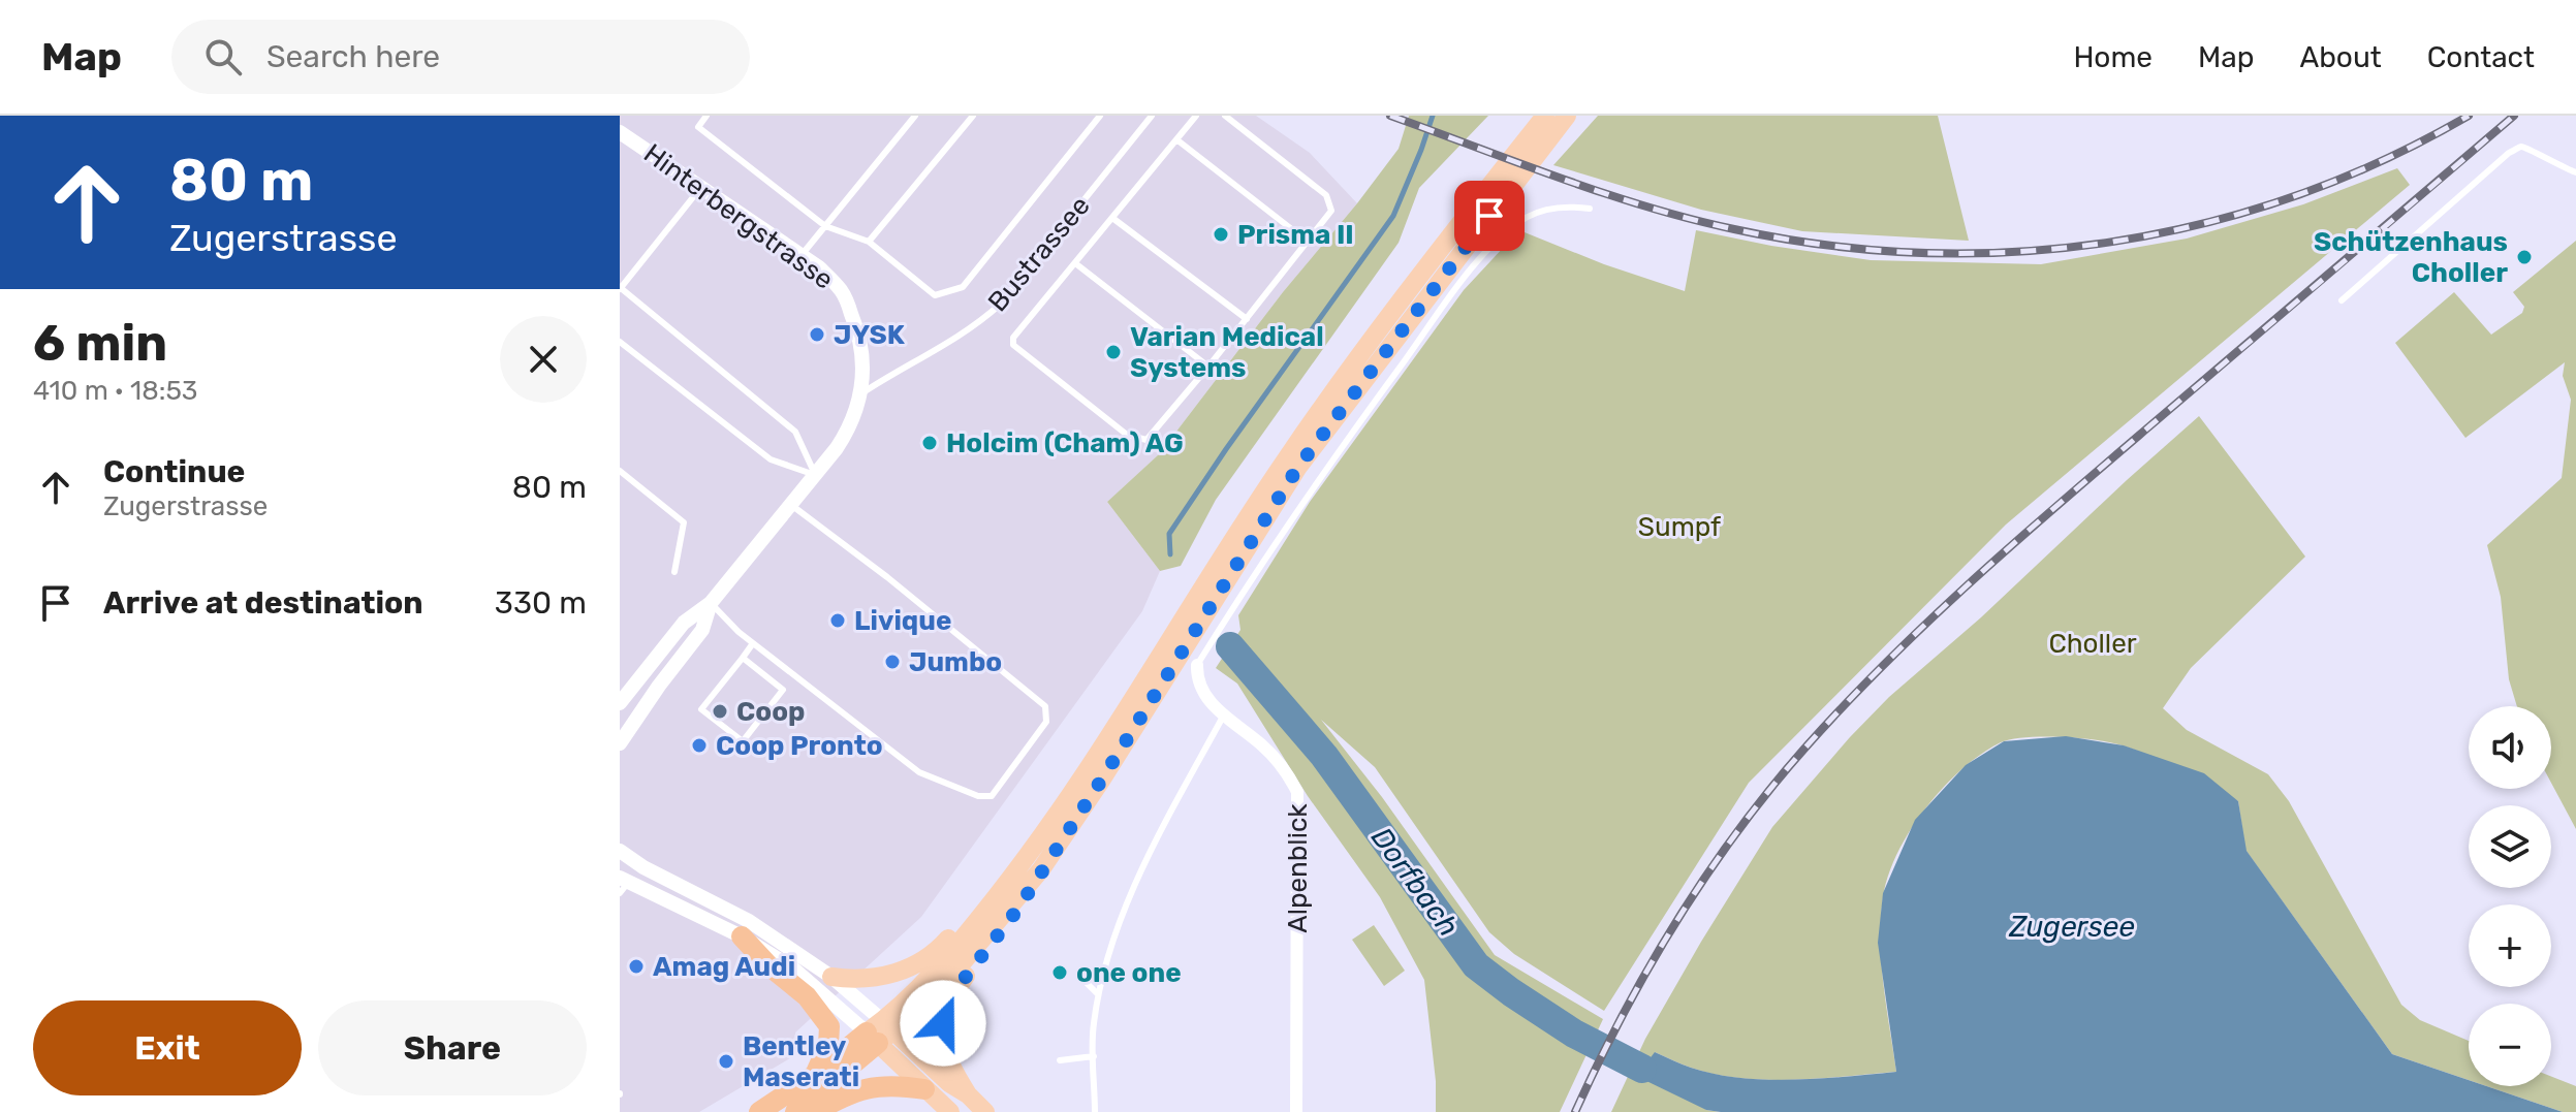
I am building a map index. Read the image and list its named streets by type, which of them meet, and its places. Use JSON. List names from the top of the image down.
{
  "streets": {
    "street": ["Hinterbergstrasse", "Alpenblick"],
    "lane": ["Bustrassee"]
  },
  "crossings": [
    ["Hinterbergstrasse", "Bustrassee"]
  ],
  "water": ["Dorfbach", "Zugersee"],
  "parks": ["Sumpf", "Choller"],
  "places": [
    "Prisma II",
    "Schützenhaus Choller",
    "JYSK",
    "Varian Medical Systems",
    "Holcim (Cham) AG",
    "Livique",
    "Jumbo",
    "Coop",
    "Coop Pronto",
    "Amag Audi",
    "one one",
    "Bentley Maserati"
  ],
  "page": {
    "header": "Map",
    "search": "Search here",
    "nav": [
      "Home",
      "Map",
      "About",
      "Contact"
    ],
    "turn": ["80 m", "Zugerstrasse"],
    "heading": ["6 min", "410 m · 18:53"],
    "list": [
      {
        "name": "Continue",
        "note": "Zugerstrasse",
        "value": "80 m"
      },
      {
        "name": "Arrive at destination",
        "value": "330 m"
      }
    ],
    "map_buttons": ["+", "−"],
    "buttons": ["Exit", "Share"]
  }
}
